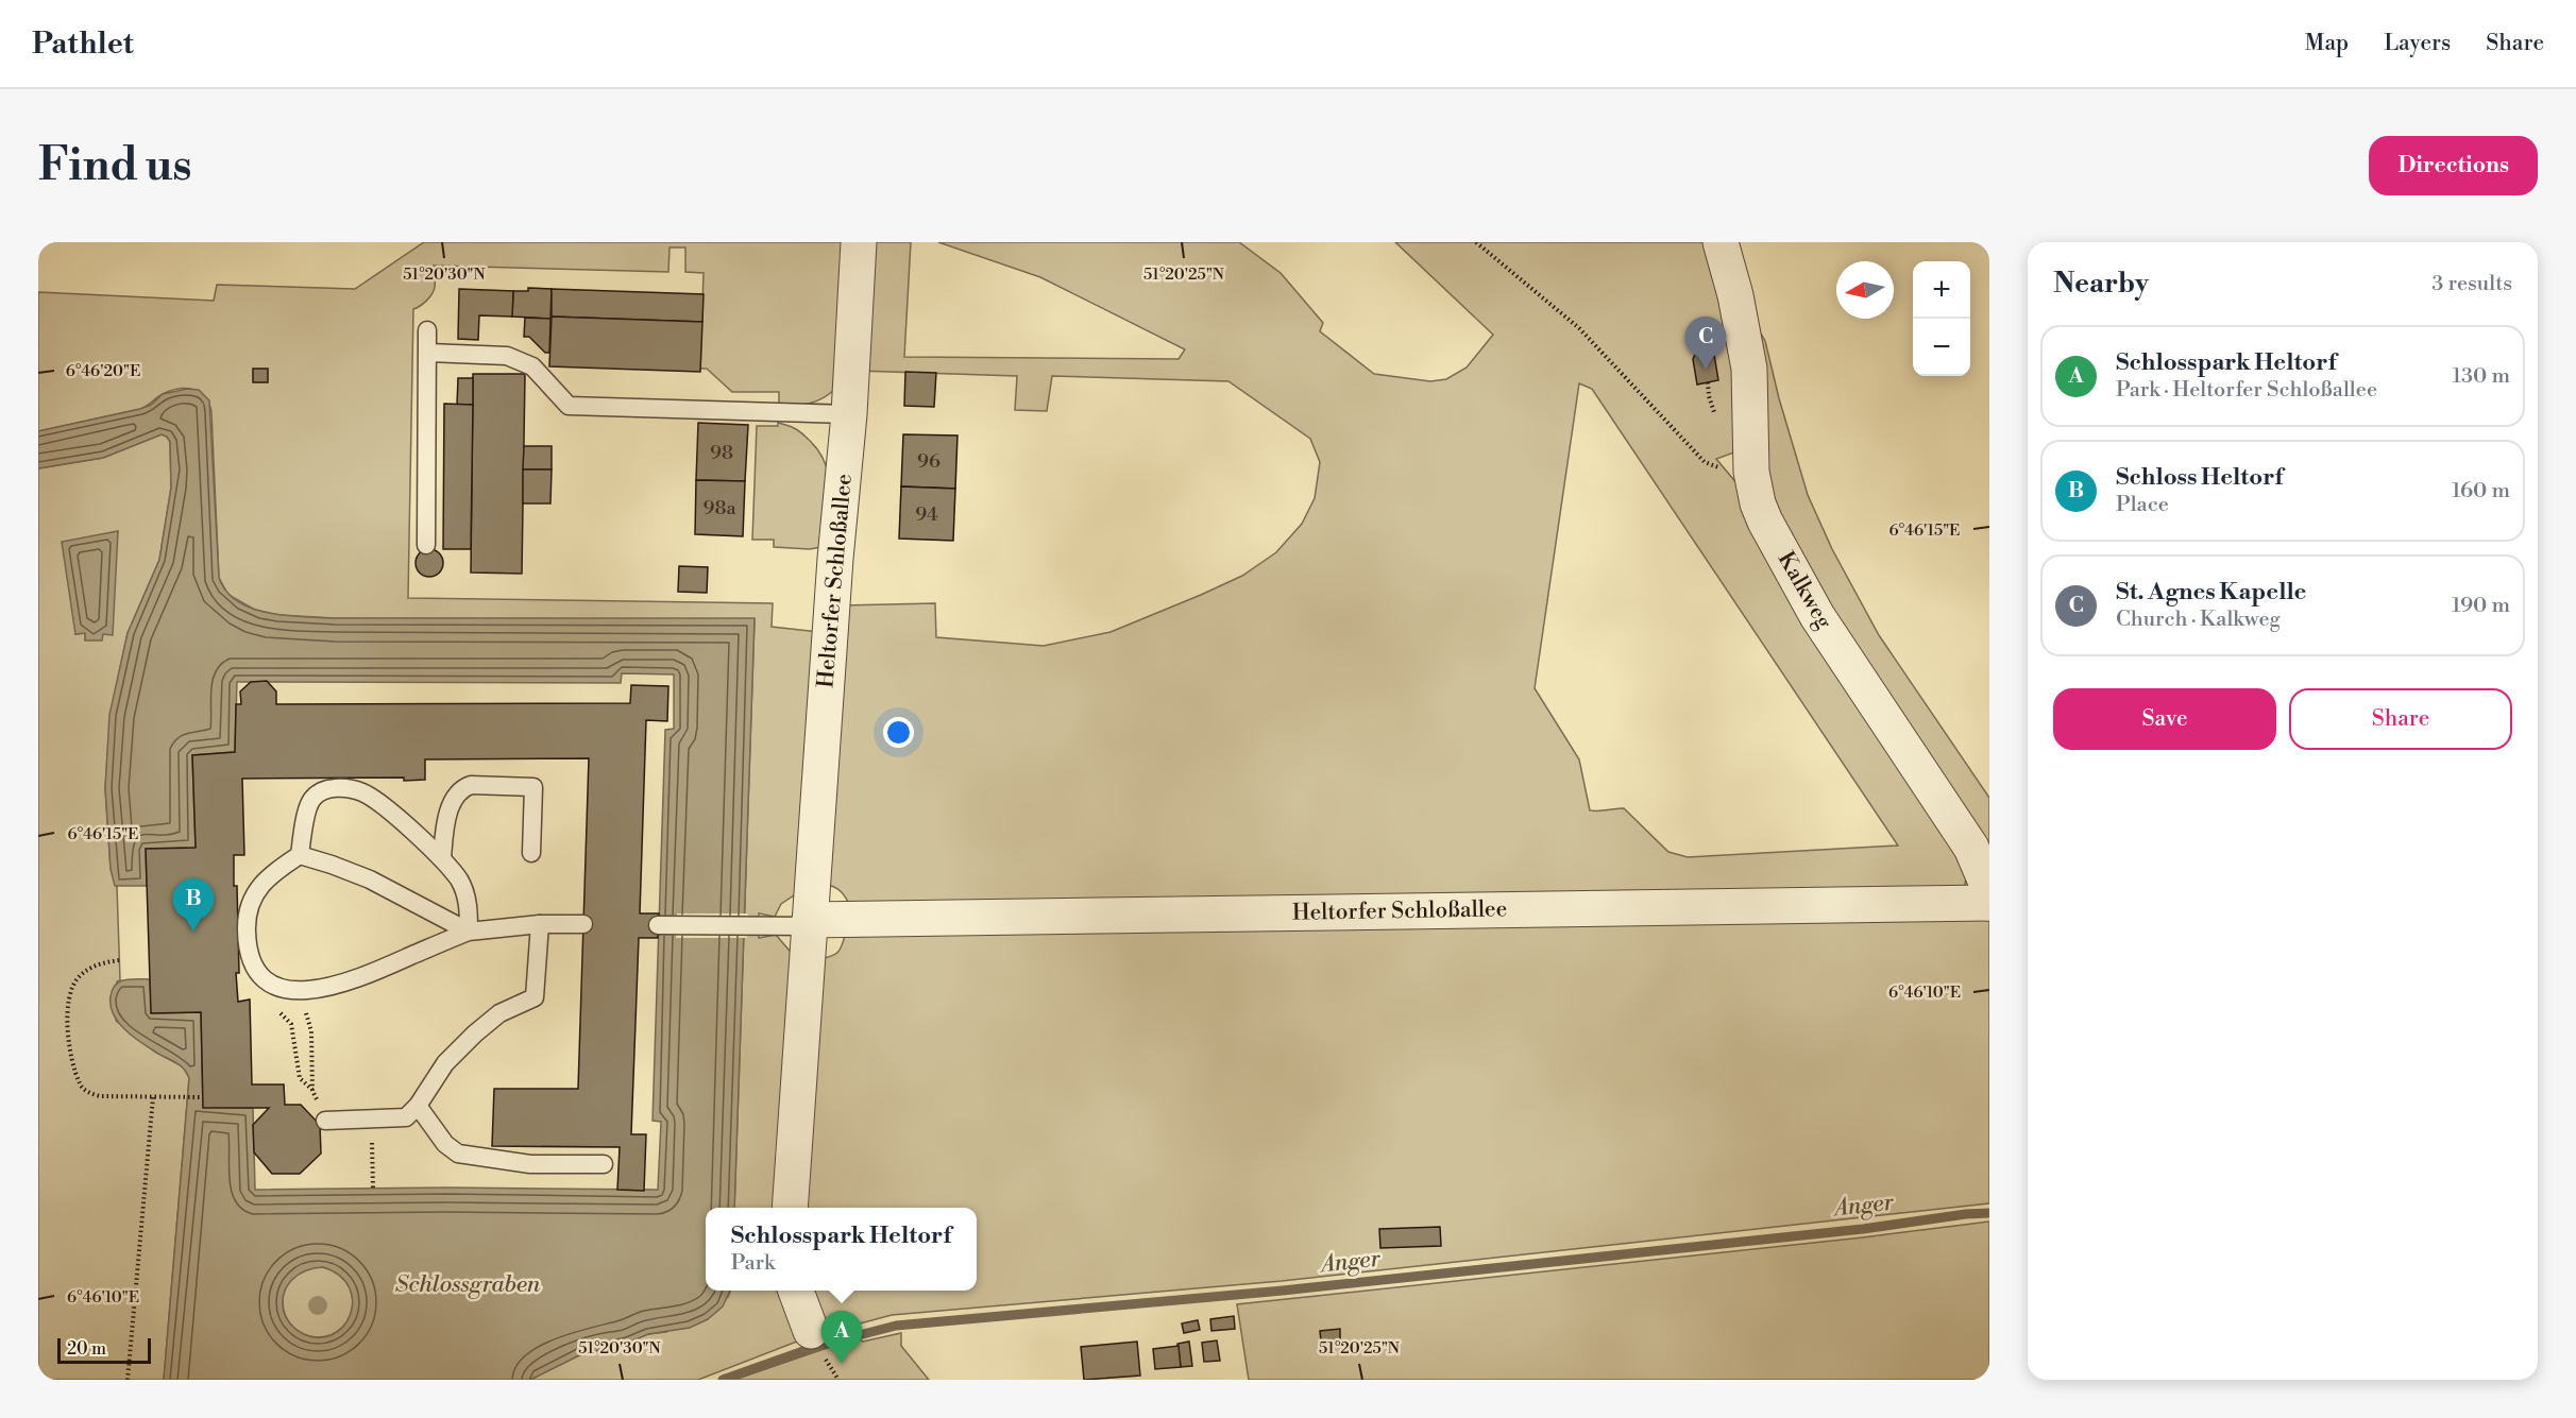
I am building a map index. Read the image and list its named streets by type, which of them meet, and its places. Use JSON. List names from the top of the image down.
{
  "streets": {
    "street": ["Heltorfer Schloßallee", "Kalkweg"]
  },
  "crossings": [
    ["Heltorfer Schloßallee", "Kalkweg"]
  ],
  "water": ["Anger", "Schlossgraben"],
  "house_numbers": [
    "98",
    "96",
    "98a",
    "94"
  ],
  "scale_bar": "20 m",
  "north": "left",
  "page": {
    "header": "Pathlet",
    "nav": ["Map", "Layers", "Share"],
    "buttons": [
      "Directions",
      ["Save", "Share"]
    ],
    "title": "Find us",
    "heading": ["Nearby", "3 results"],
    "map_buttons": ["+", "−"],
    "pins": ["C", "B", "A"],
    "list": [
      {
        "mark": "A",
        "name": "Schlosspark Heltorf",
        "note": "Park · Heltorfer Schloßallee",
        "value": "130 m"
      },
      {
        "mark": "B",
        "name": "Schloss Heltorf",
        "note": "Place",
        "value": "160 m"
      },
      {
        "mark": "C",
        "name": "St. Agnes Kapelle",
        "note": "Church · Kalkweg",
        "value": "190 m"
      }
    ],
    "popup": ["Schlosspark Heltorf", "Park"],
    "scale": "20 m"
  },
  "coordinates": [
    "51°20'30\"N",
    "51°20'25\"N",
    "6°46'20\"E",
    "6°46'15\"E",
    "6°46'10\"E"
  ]
}
